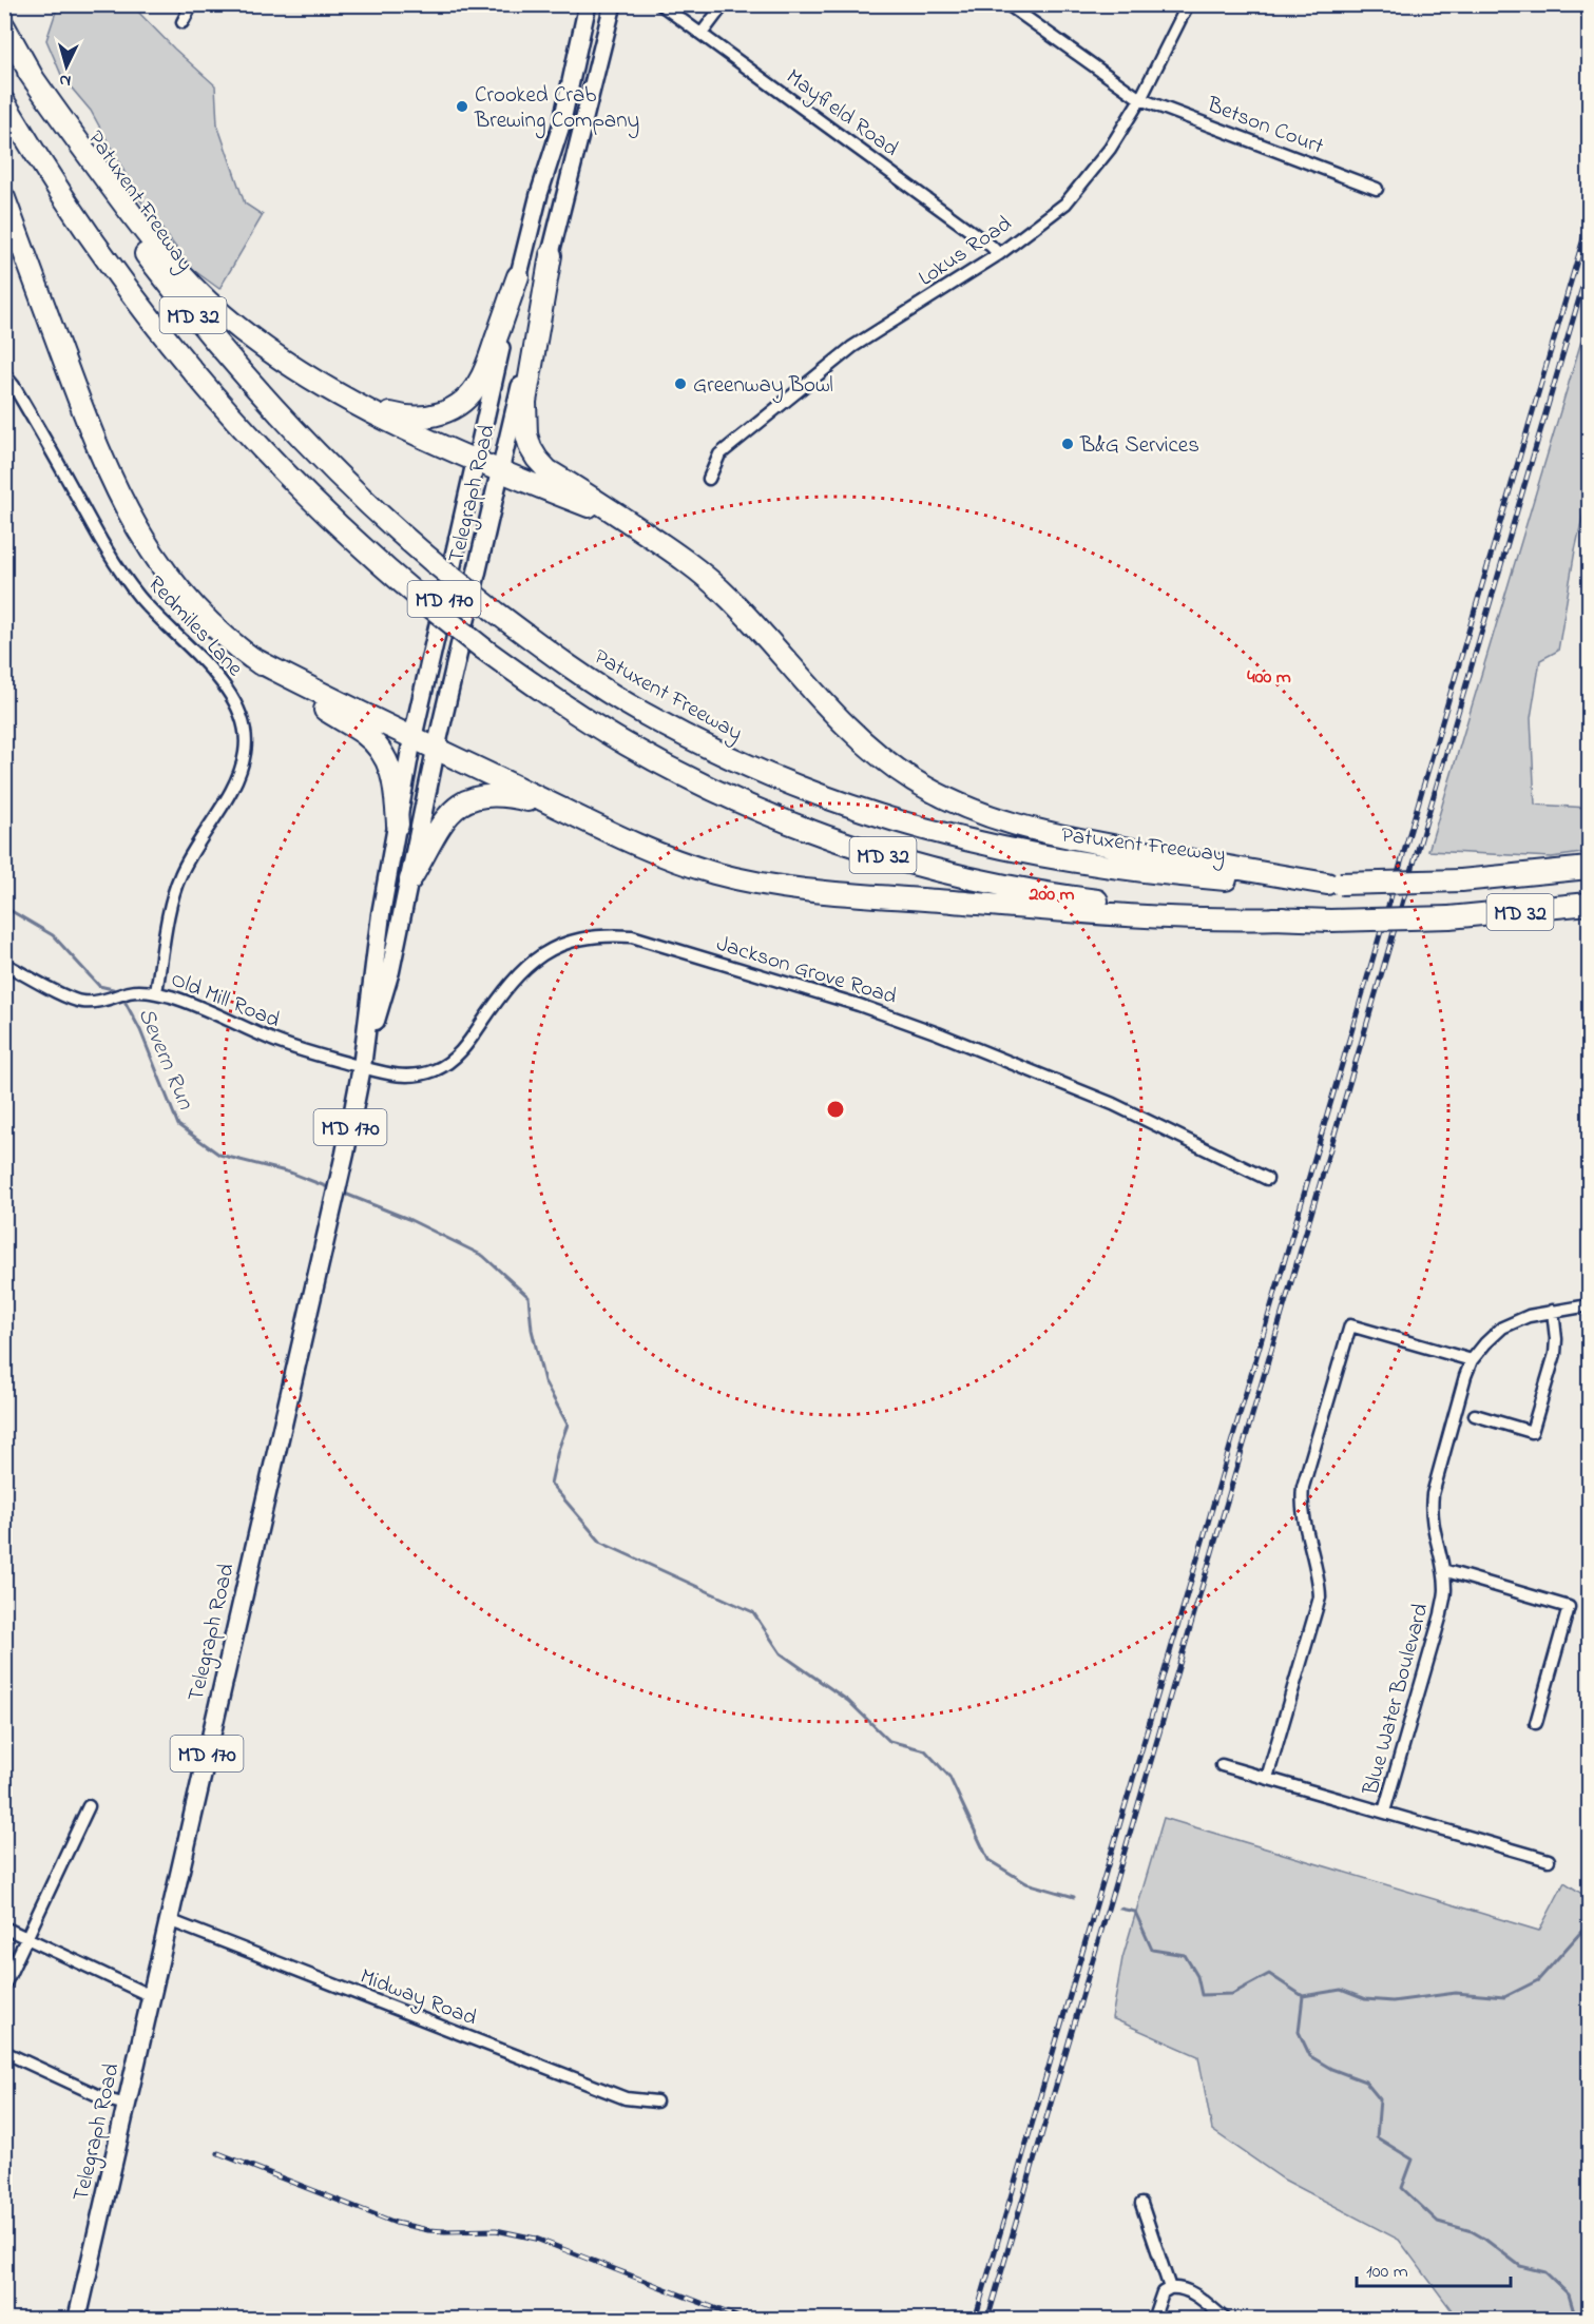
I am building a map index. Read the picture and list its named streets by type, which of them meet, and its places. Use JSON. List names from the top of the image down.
{
  "streets": {
    "highway": ["Patuxent Freeway", "MD 32"],
    "main road": ["Telegraph Road", "MD 170"],
    "street": [
      "Mayfield Road",
      "Betson Court",
      "Lokus Road",
      "Redmiles Lane",
      "Jackson Grove Road",
      "Old Mill Road",
      "Blue Water Boulevard",
      "Midway Road"
    ]
  },
  "crossings": [
    ["Mayfield Road", "Lokus Road"],
    ["Betson Court", "Lokus Road"],
    ["Telegraph Road", "Jackson Grove Road"],
    ["Telegraph Road", "Old Mill Road"],
    ["Telegraph Road", "Midway Road"],
    ["Redmiles Lane", "Old Mill Road"],
    ["Jackson Grove Road", "Old Mill Road"]
  ],
  "water": ["Severn Run"],
  "places": ["Crooked Crab Brewing Company", "Greenway Bowl", "B&G Services"],
  "scale_bar": "100 m",
  "north": "bottom",
  "rings": ["400 m", "200 m"]
}
